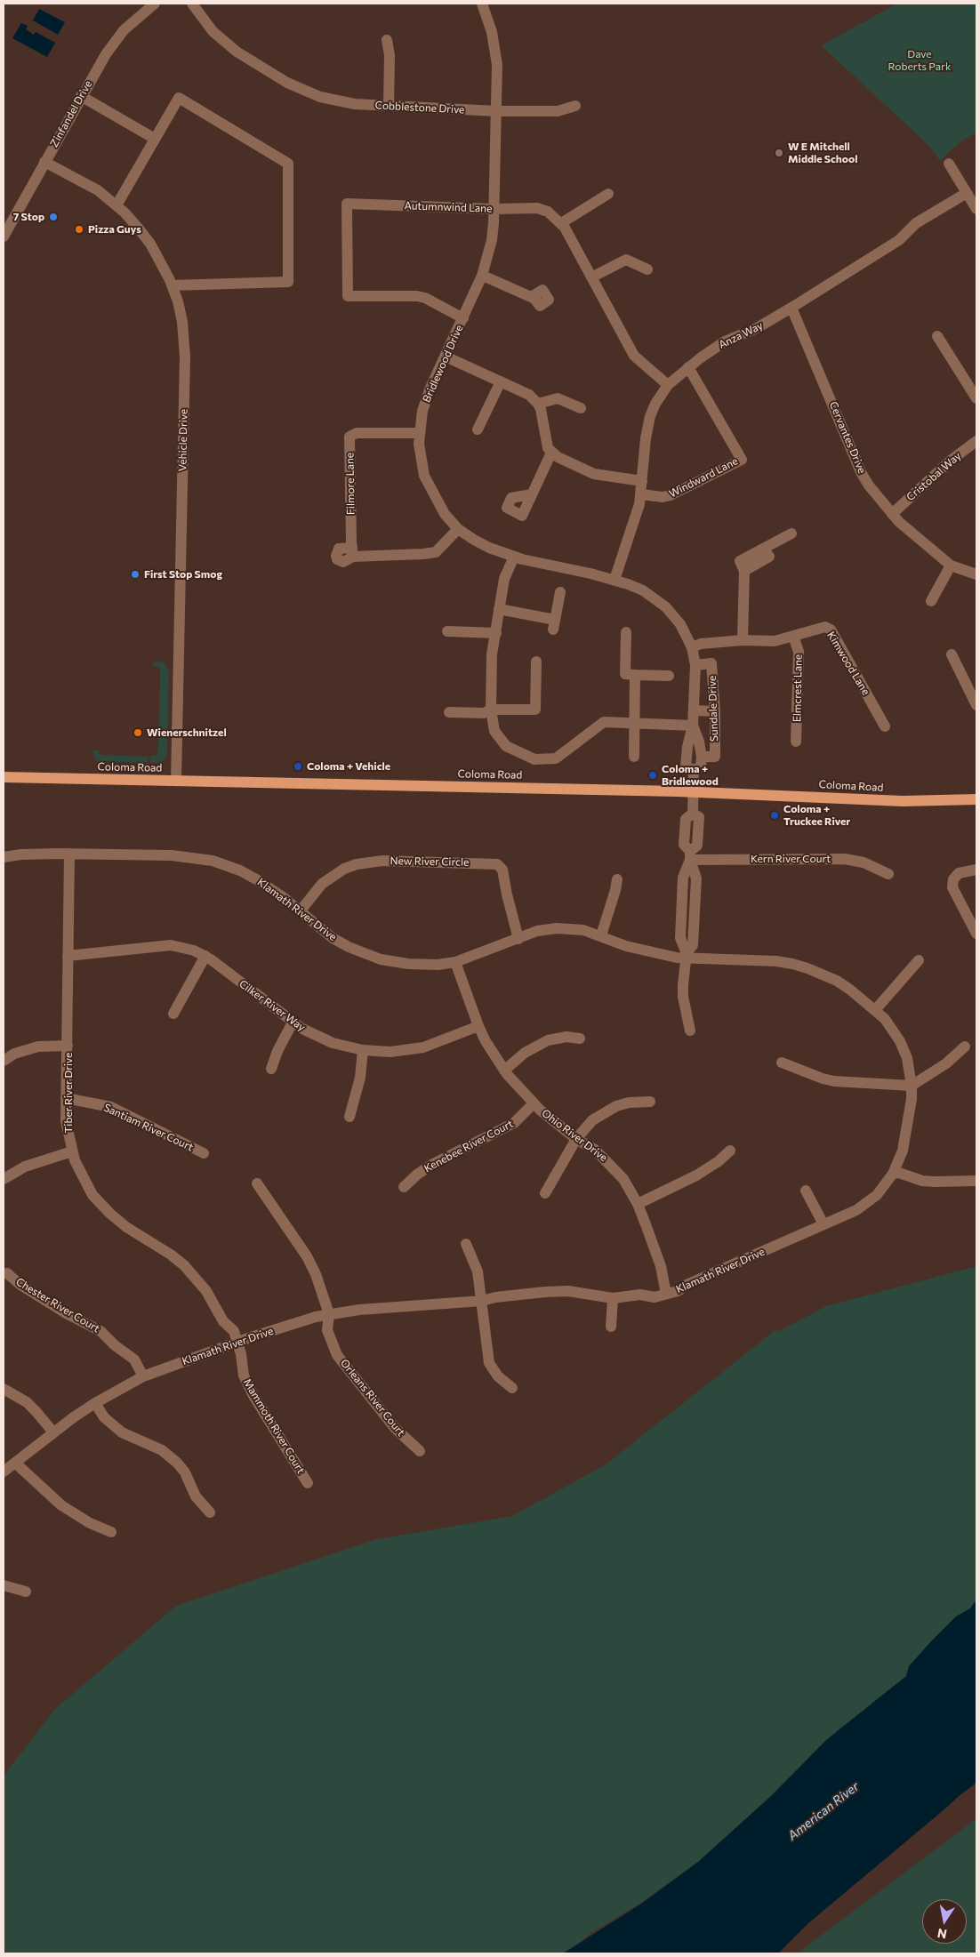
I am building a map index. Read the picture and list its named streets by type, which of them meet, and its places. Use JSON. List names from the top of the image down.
{
  "streets": {
    "main road": ["Coloma Road"],
    "street": [
      "Cobblestone Drive",
      "Zinfandel Drive",
      "Autumnwind Lane",
      "Anza Way",
      "Bridlewood Drive",
      "Cervantes Drive",
      "Vehicle Drive",
      "Cristobal Way",
      "Windward Lane",
      "Filmore Lane",
      "Kimwood Lane",
      "Elmcrest Lane",
      "Sundale Drive",
      "Kern River Court",
      "New River Circle",
      "Klamath River Drive",
      "Cilker River Way",
      "Tiber River Drive",
      "Santiam River Court",
      "Ohio River Drive",
      "Kenebee River Court",
      "Chester River Court",
      "Orleans River Court",
      "Mammoth River Court"
    ]
  },
  "crossings": [
    ["Cobblestone Drive", "Bridlewood Drive"],
    ["Zinfandel Drive", "Vehicle Drive"],
    ["Autumnwind Lane", "Anza Way"],
    ["Autumnwind Lane", "Bridlewood Drive"],
    ["Anza Way", "Bridlewood Drive"],
    ["Anza Way", "Cervantes Drive"],
    ["Anza Way", "Windward Lane"],
    ["Bridlewood Drive", "Filmore Lane"],
    ["Bridlewood Drive", "Kimwood Lane"],
    ["Bridlewood Drive", "Sundale Drive"],
    ["Bridlewood Drive", "Coloma Road"],
    ["Bridlewood Drive", "Kern River Court"],
    ["Cervantes Drive", "Cristobal Way"],
    ["Vehicle Drive", "Coloma Road"],
    ["Kimwood Lane", "Elmcrest Lane"],
    ["New River Circle", "Klamath River Drive"],
    ["Klamath River Drive", "Tiber River Drive"],
    ["Klamath River Drive", "Ohio River Drive"],
    ["Klamath River Drive", "Chester River Court"],
    ["Klamath River Drive", "Orleans River Court"],
    ["Klamath River Drive", "Mammoth River Court"],
    ["Cilker River Way", "Tiber River Drive"],
    ["Cilker River Way", "Ohio River Drive"],
    ["Tiber River Drive", "Santiam River Court"],
    ["Tiber River Drive", "Mammoth River Court"],
    ["Ohio River Drive", "Kenebee River Court"]
  ],
  "water": ["American River"],
  "parks": ["Dave Roberts Park"],
  "places": [
    "W E Mitchell Middle School",
    "7 Stop",
    "Pizza Guys",
    "First Stop Smog",
    "Wienerschnitzel",
    "Coloma + Vehicle",
    "Coloma + Bridlewood",
    "Coloma + Truckee River"
  ],
  "north": "bottom"
}
